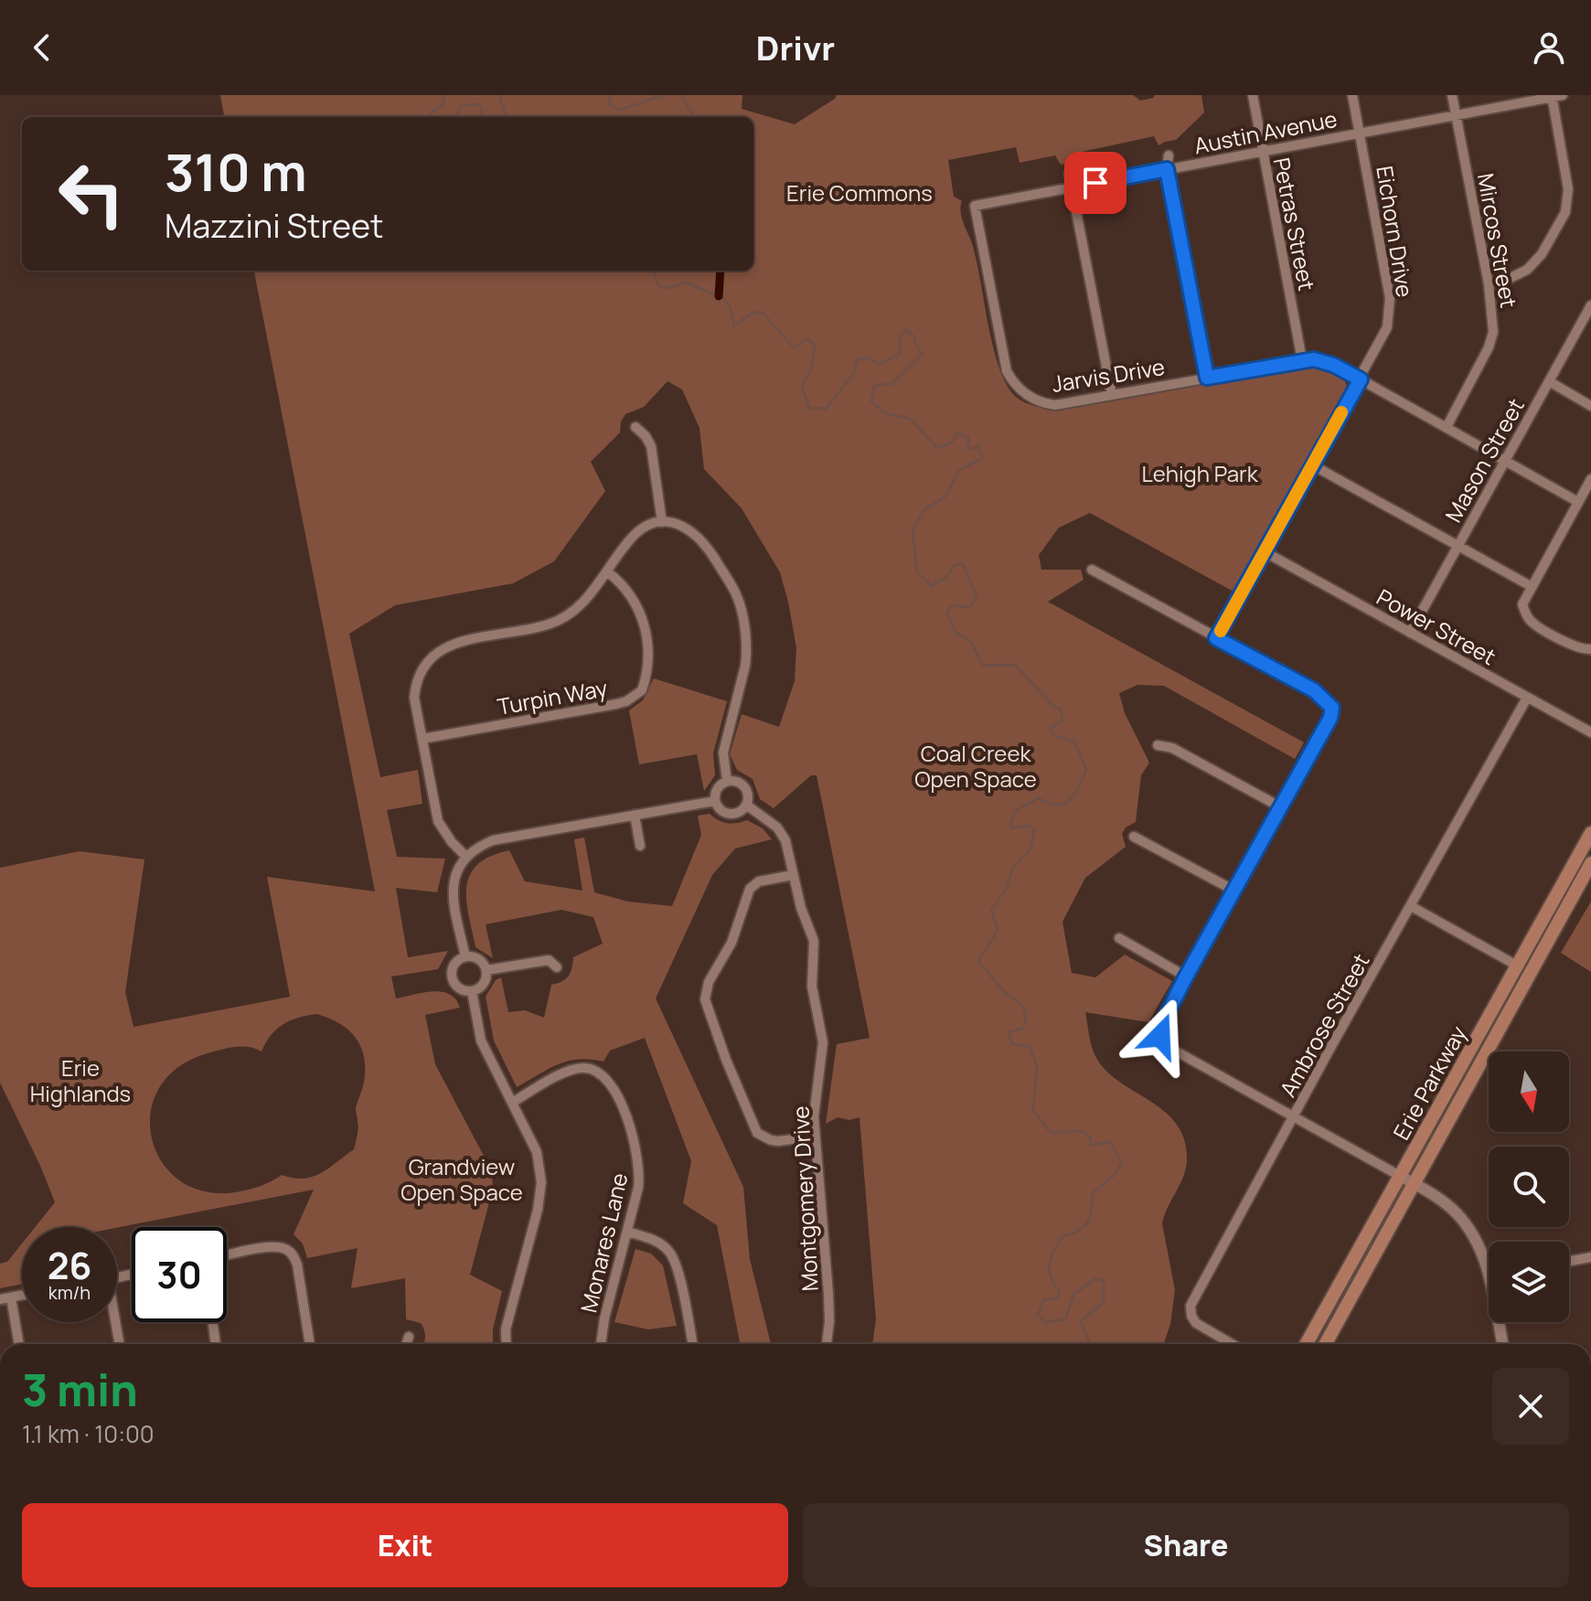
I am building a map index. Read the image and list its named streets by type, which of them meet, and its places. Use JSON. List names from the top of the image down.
{
  "streets": {
    "main road": ["Erie Parkway"],
    "street": [
      "Austin Avenue",
      "Petras Street",
      "Eichorn Drive",
      "Mircos Street",
      "Jarvis Drive",
      "Mason Street",
      "Power Street",
      "Turpin Way",
      "Ambrose Street",
      "Montgomery Drive",
      "Monares Lane"
    ]
  },
  "crossings": [
    ["Austin Avenue", "Petras Street"],
    ["Austin Avenue", "Eichorn Drive"],
    ["Austin Avenue", "Mircos Street"],
    ["Austin Avenue", "Jarvis Drive"],
    ["Petras Street", "Jarvis Drive"],
    ["Eichorn Drive", "Jarvis Drive"],
    ["Eichorn Drive", "Power Street"],
    ["Mircos Street", "Jarvis Drive"],
    ["Jarvis Drive", "Mason Street"],
    ["Mason Street", "Power Street"],
    ["Power Street", "Ambrose Street"]
  ],
  "parks": [
    "Erie Commons",
    "Lehigh Park",
    "Coal Creek Open Space",
    "Erie Highlands",
    "Grandview Open Space"
  ],
  "north": "bottom",
  "page": {
    "header": "Drivr",
    "turn": ["310 m", "Mazzini Street"],
    "speed": "26 km/h",
    "limit": "30",
    "heading": ["3 min", "1.1 km · 10:00"],
    "buttons": ["Exit", "Share"]
  }
}
